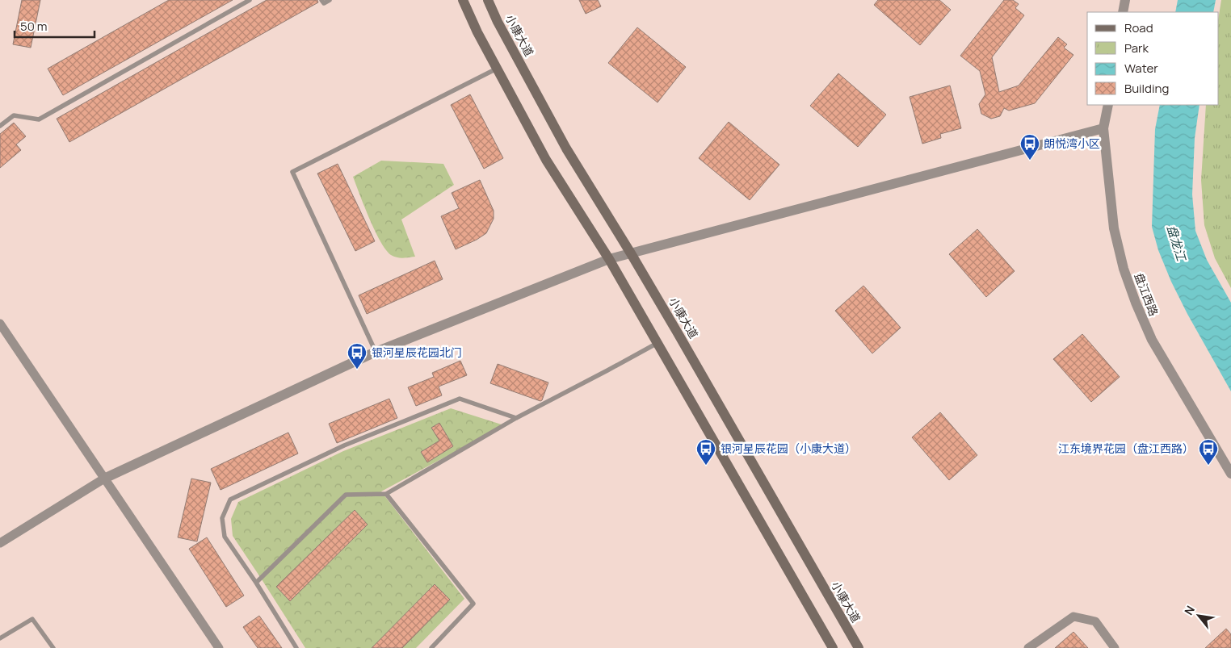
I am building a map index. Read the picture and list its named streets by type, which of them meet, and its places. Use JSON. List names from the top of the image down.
{
  "streets": {
    "main road": ["小康大道"],
    "street": ["盘江西路"]
  },
  "water": ["盘龙江"],
  "places": {
    "bus stop": [
      "朗悦湾小区",
      "银河星辰花园北门",
      "银河星辰花园（小康大道）",
      "江东境界花园（盘江西路）"
    ]
  },
  "legend": [
    "Road",
    "Park",
    "Water",
    "Building"
  ],
  "scale_bar": "50 m",
  "north": "top left"
}
